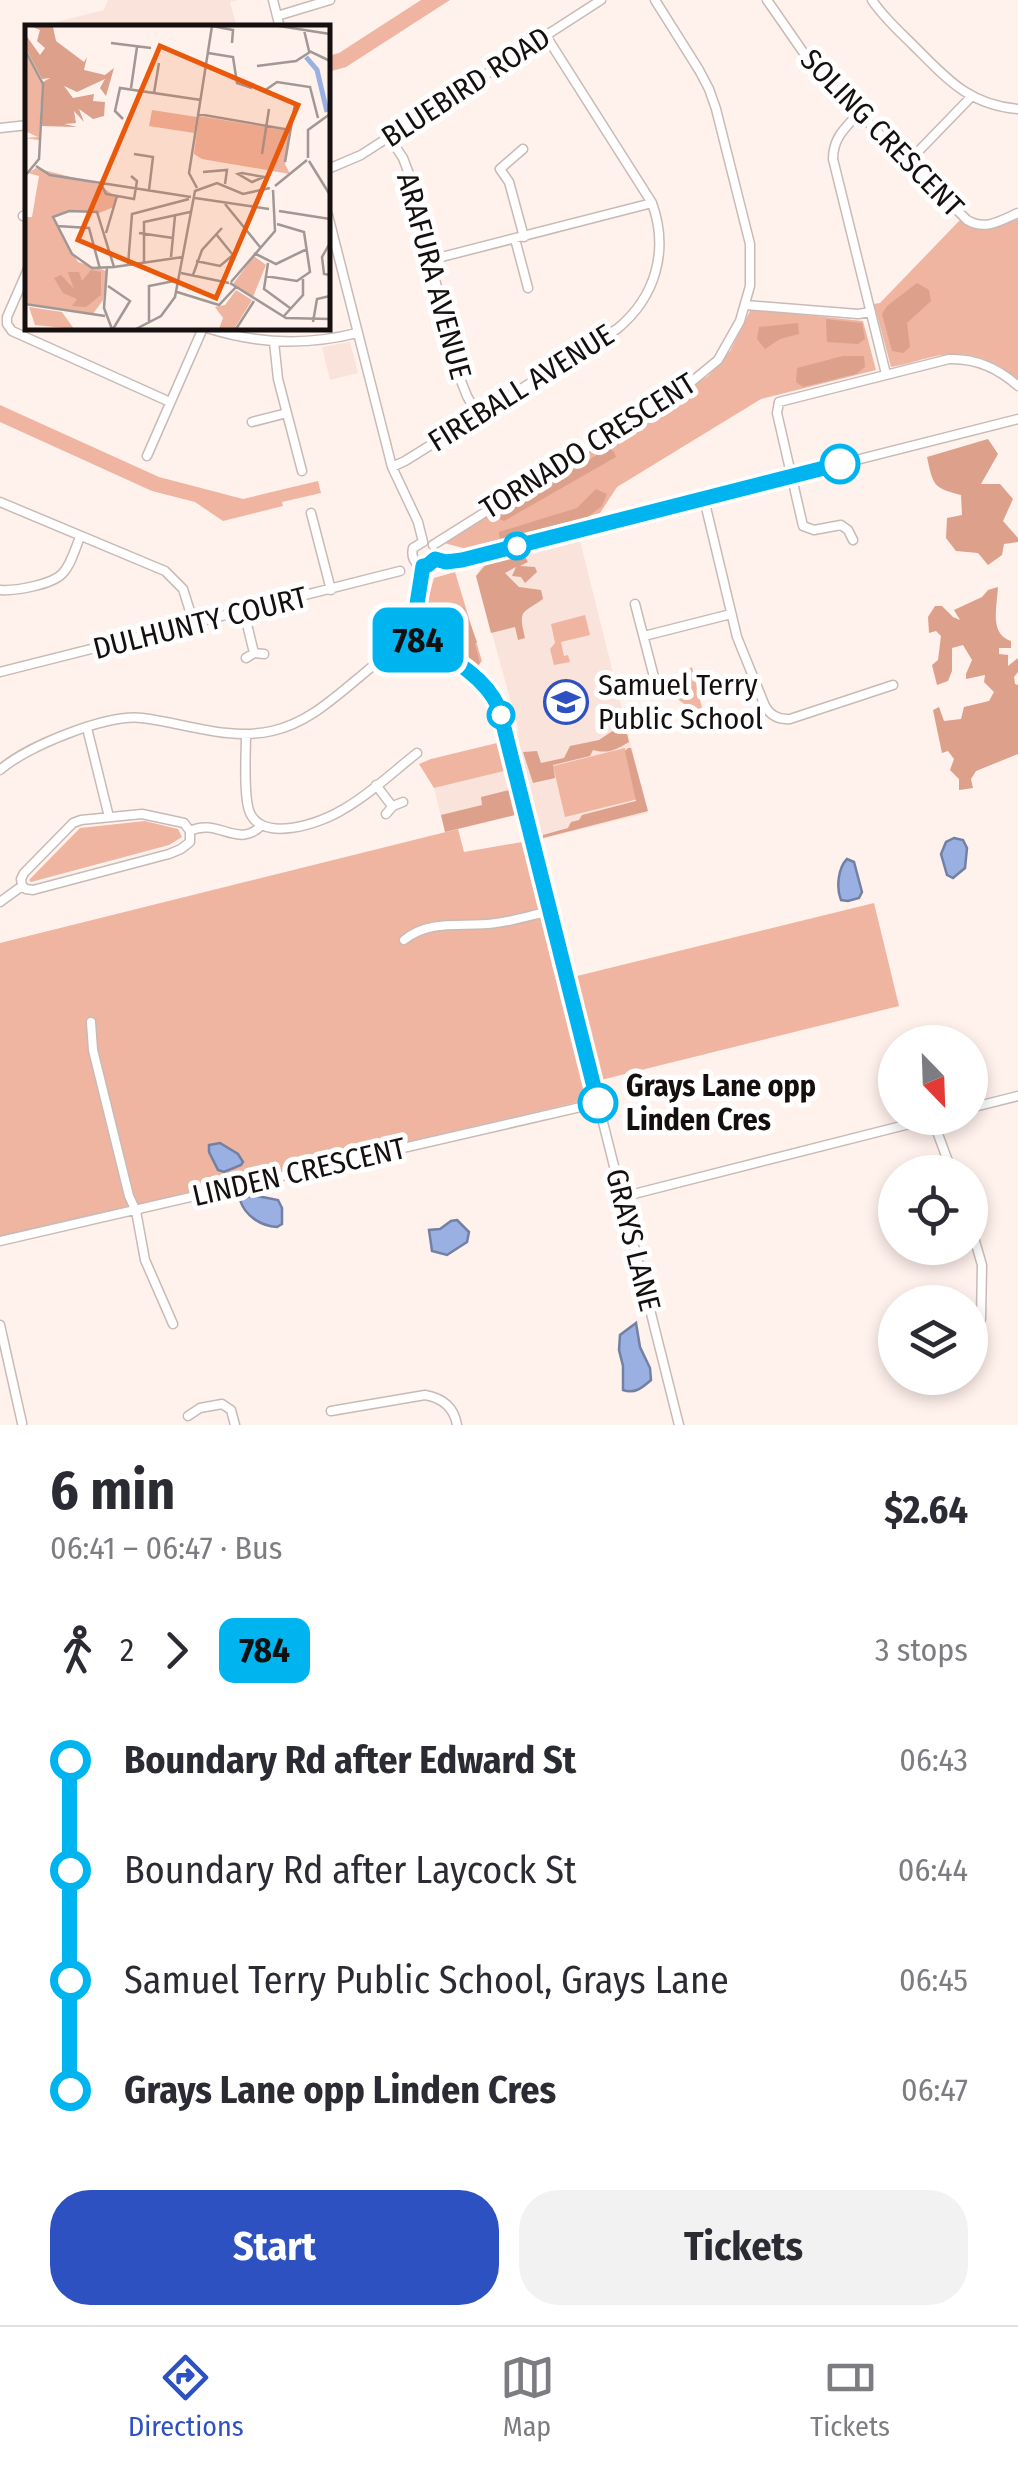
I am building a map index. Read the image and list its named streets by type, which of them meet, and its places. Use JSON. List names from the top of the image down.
{
  "streets": {
    "street": [
      "BLUEBIRD ROAD",
      "SOLING CRESCENT",
      "ARAFURA AVENUE",
      "FIREBALL AVENUE",
      "TORNADO CRESCENT",
      "DULHUNTY COURT",
      "LINDEN CRESCENT",
      "GRAYS LANE"
    ]
  },
  "crossings": [
    ["BLUEBIRD ROAD", "ARAFURA AVENUE"],
    ["BLUEBIRD ROAD", "FIREBALL AVENUE"],
    ["ARAFURA AVENUE", "FIREBALL AVENUE"],
    ["LINDEN CRESCENT", "GRAYS LANE"]
  ],
  "places": {
    "school or university": ["Samuel Terry Public School"],
    "other": ["Grays Lane opp Linden Cres"]
  },
  "lines": ["bus line 784"],
  "north": "bottom right",
  "page": {
    "on_map": "784",
    "heading": ["6 min", "06:41 – 06:47 · Bus", "$2.64"],
    "legs": ["2", "784", "3 stops"],
    "list": [
      {
        "name": "Boundary Rd after Edward St",
        "value": "06:43"
      },
      {
        "name": "Boundary Rd after Laycock St",
        "value": "06:44"
      },
      {
        "name": "Samuel Terry Public School, Grays Lane",
        "value": "06:45"
      },
      {
        "name": "Grays Lane opp Linden Cres",
        "value": "06:47"
      }
    ],
    "buttons": ["Start", "Tickets"],
    "tabs": ["Directions", "Map", "Tickets"]
  }
}
